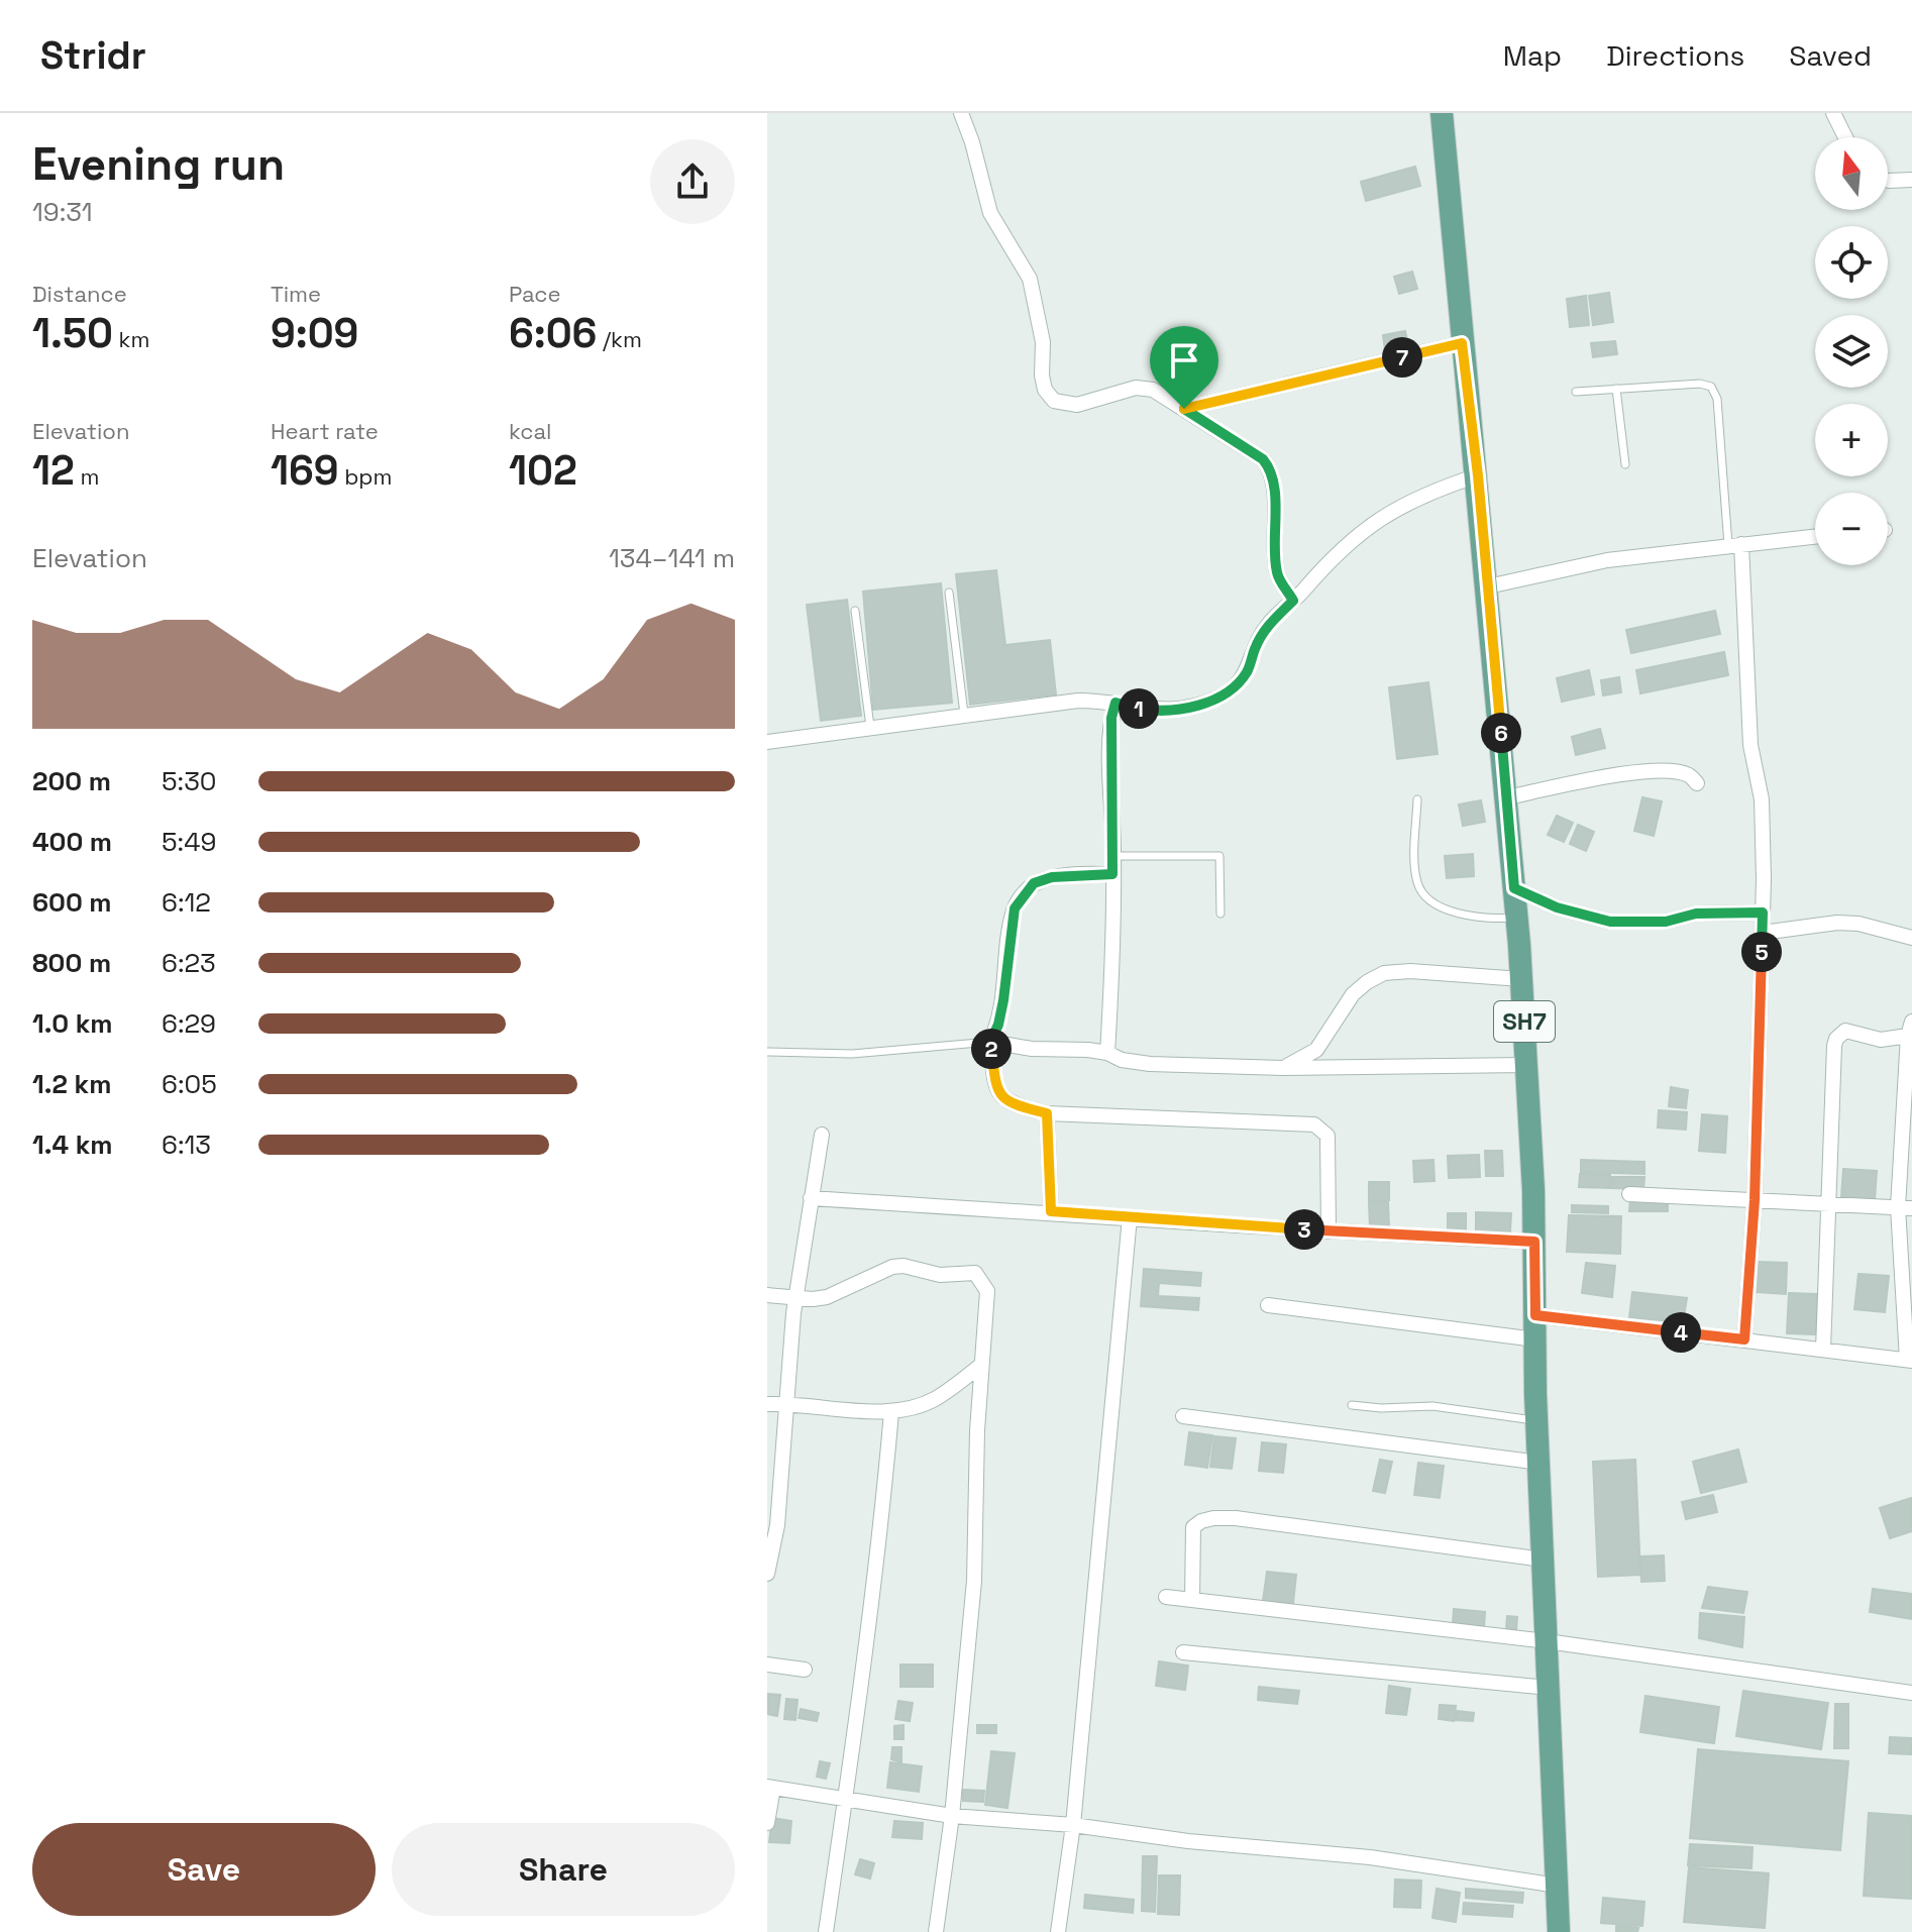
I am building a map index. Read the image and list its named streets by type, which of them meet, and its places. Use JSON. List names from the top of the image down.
{
  "streets": {
    "main road": ["SH7"]
  },
  "north": "top",
  "page": {
    "header": "Stridr",
    "nav": ["Map", "Directions", "Saved"],
    "heading": ["Evening run", "19:31"],
    "map_buttons": ["+", "−"],
    "stats": [
      ["Distance", "1.50 km"],
      ["Time", "9:09"],
      ["Pace", "6:06 /km"],
      ["Elevation", "12 m"],
      ["Heart rate", "169 bpm"],
      ["kcal", "102"]
    ],
    "pins": [
      "7",
      "1",
      "6",
      "5",
      "2",
      "3",
      "4"
    ],
    "chart": ["Elevation", "134–141 m"],
    "list": [
      {
        "name": "200 m",
        "note": "5:30"
      },
      {
        "name": "400 m",
        "note": "5:49"
      },
      {
        "name": "600 m",
        "note": "6:12"
      },
      {
        "name": "800 m",
        "note": "6:23"
      },
      {
        "name": "1.0 km",
        "note": "6:29"
      },
      {
        "name": "1.2 km",
        "note": "6:05"
      },
      {
        "name": "1.4 km",
        "note": "6:13"
      }
    ],
    "buttons": ["Save", "Share"]
  }
}
